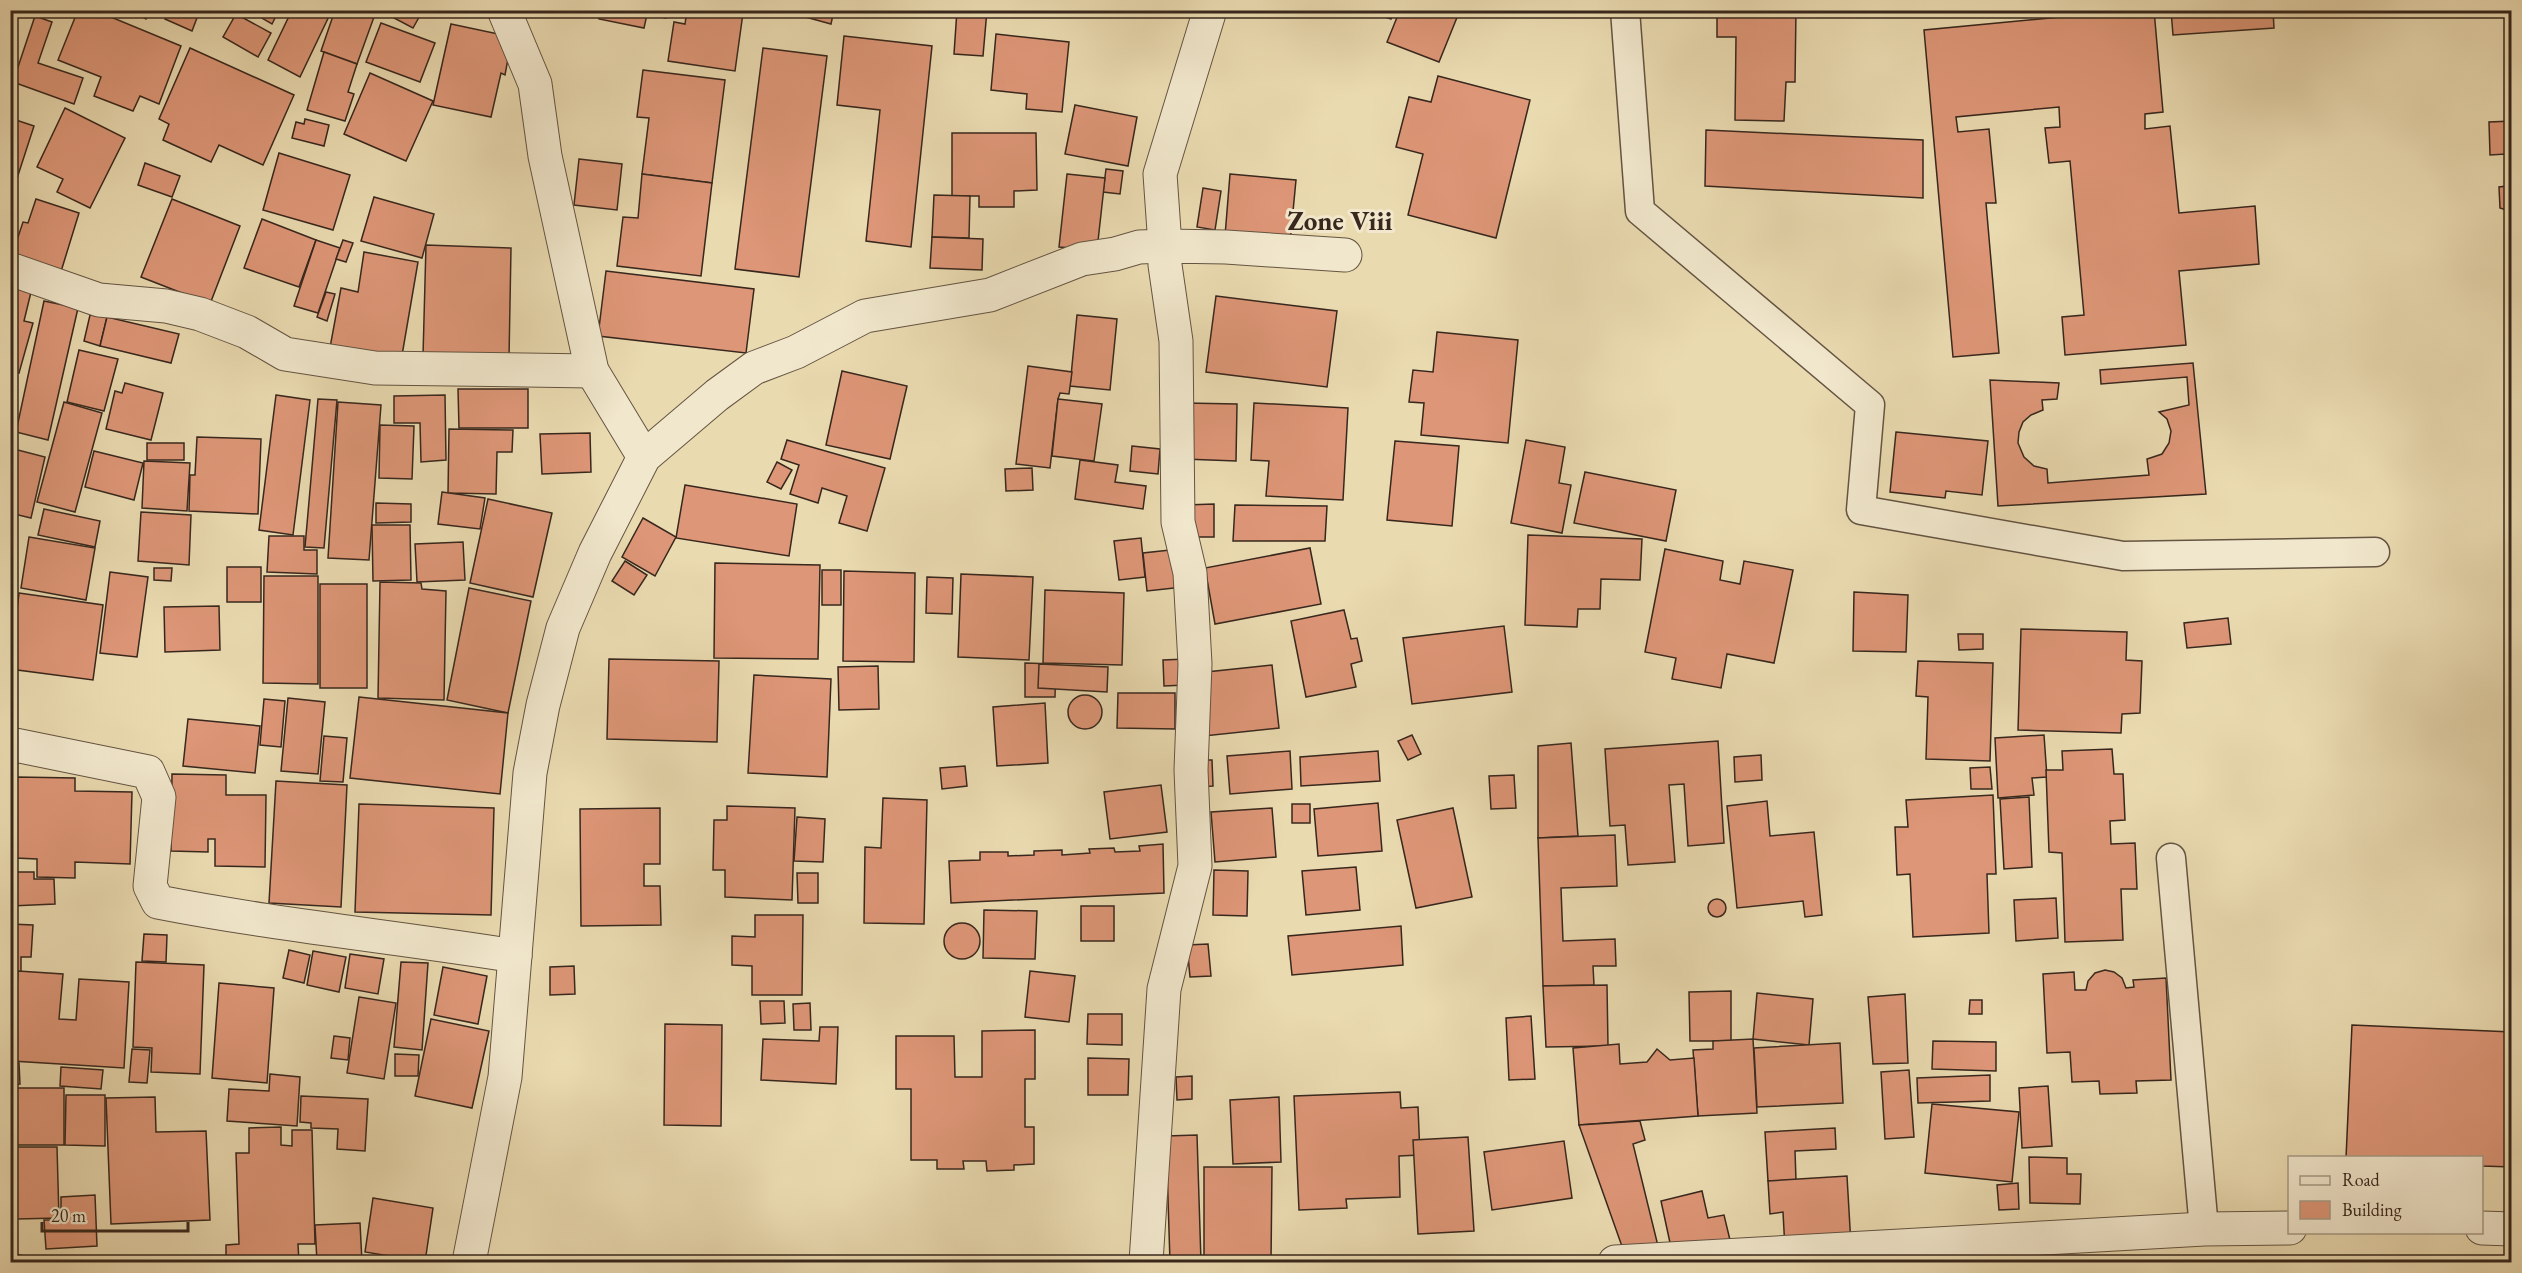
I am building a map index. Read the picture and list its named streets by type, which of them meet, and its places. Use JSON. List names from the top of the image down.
{
  "districts": ["Zone Viii"],
  "legend": ["Road", "Building"],
  "scale_bar": "20 m"
}
